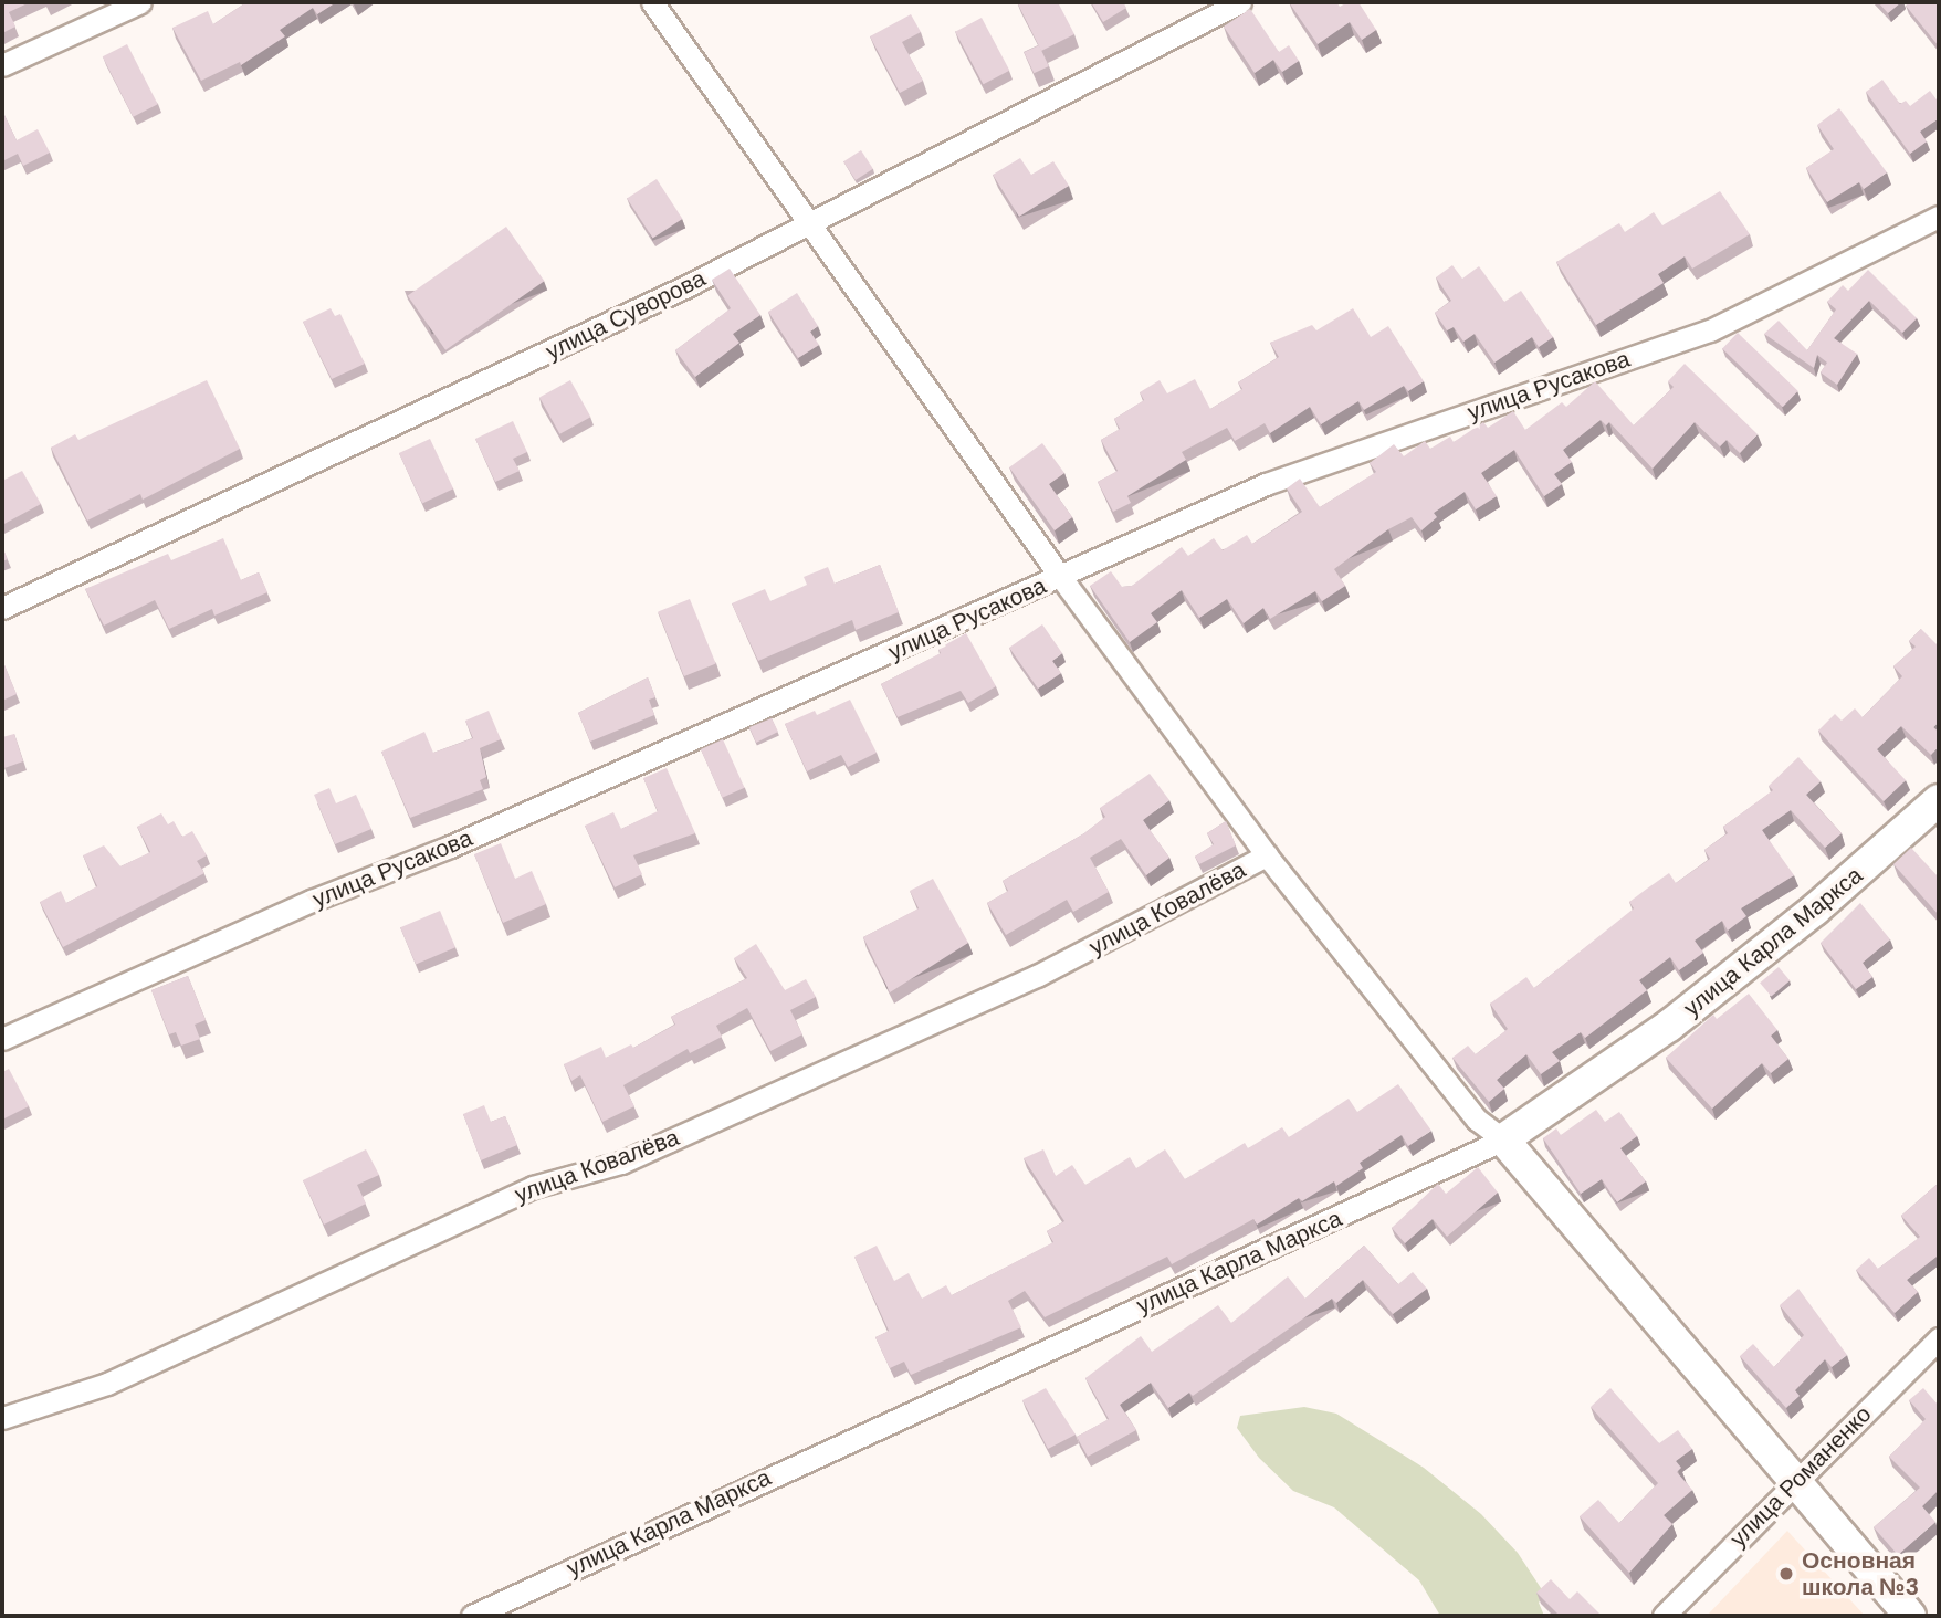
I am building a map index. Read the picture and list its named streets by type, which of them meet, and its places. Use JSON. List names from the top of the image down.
{
  "streets": {
    "street": [
      "улица Суворова",
      "улица Русакова",
      "улица Ковалёва",
      "улица Карла Маркса",
      "улица Романенко"
    ]
  },
  "places": ["Основная школа №3"]
}
